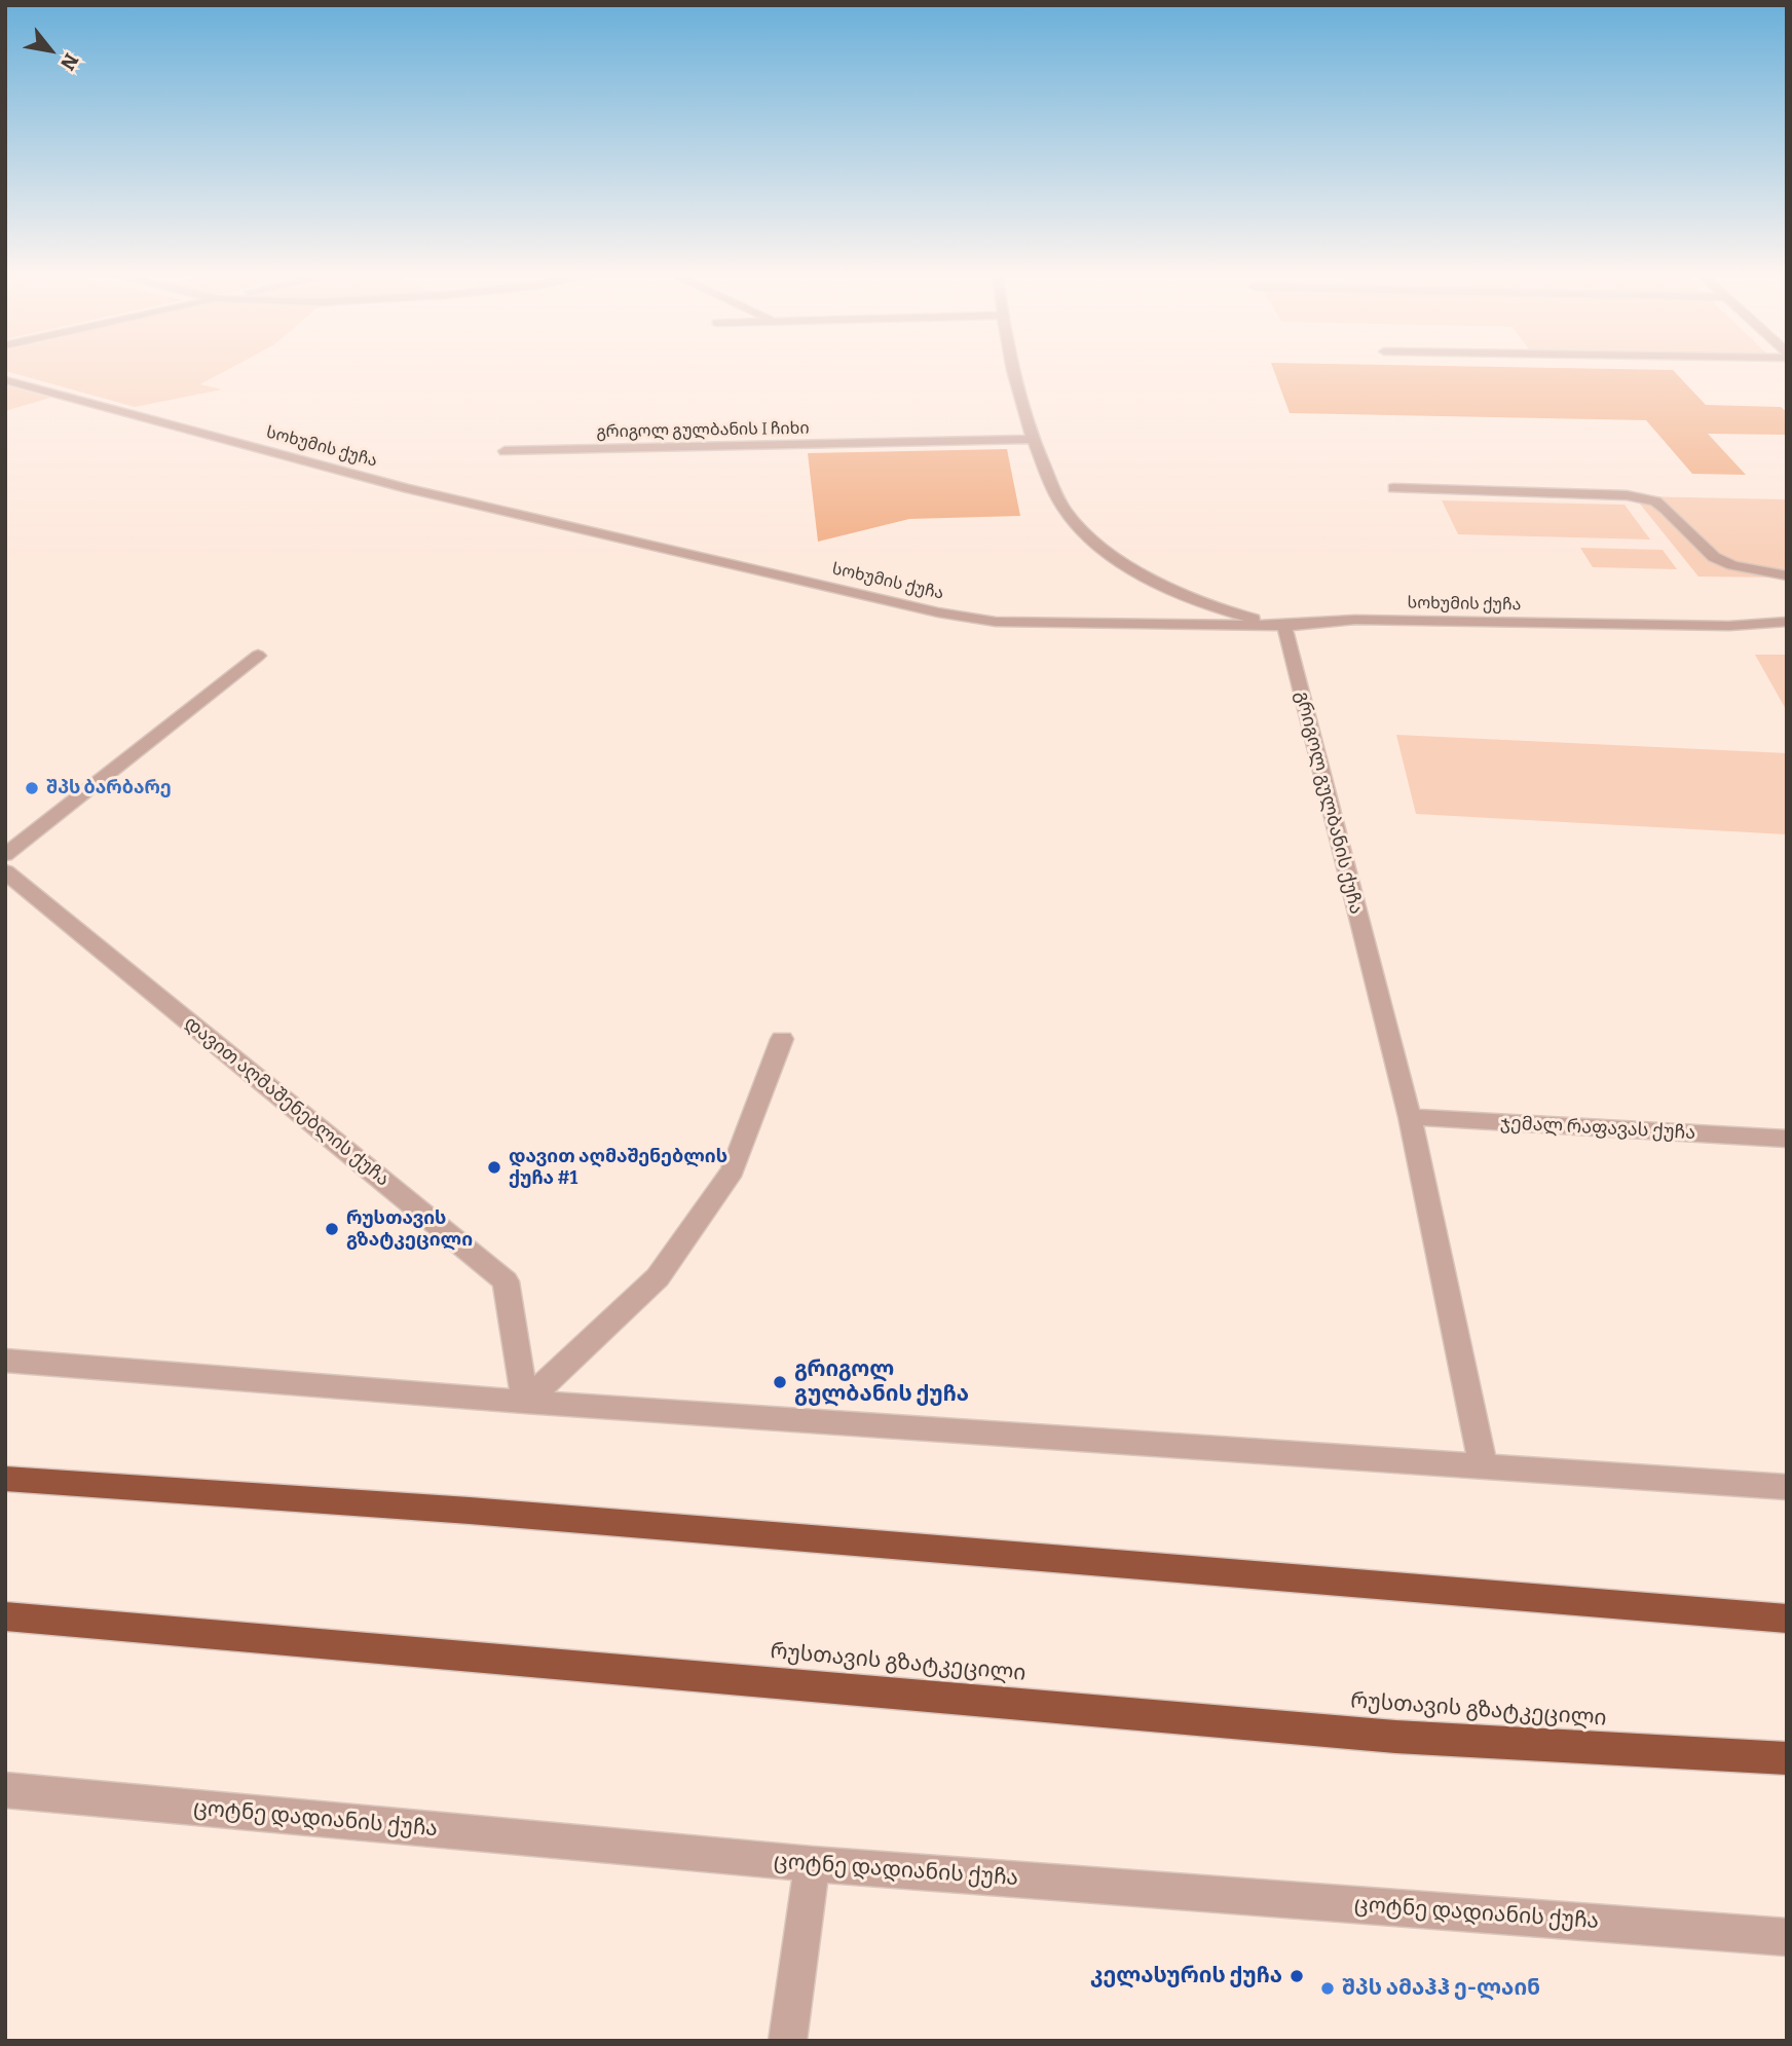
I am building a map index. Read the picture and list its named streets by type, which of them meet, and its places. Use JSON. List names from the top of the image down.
{
  "streets": {
    "highway": ["რუსთავის გზატკეცილი"],
    "street": [
      "გრიგოლ გულბანის I ჩიხი",
      "სოხუმის ქუჩა",
      "გრიგოლ გულბანის ქუჩა",
      "დავით აღმაშენებლის ქუჩა",
      "ჯემალ რაფავას ქუჩა",
      "ცოტნე დადიანის ქუჩა"
    ]
  },
  "crossings": [
    ["სოხუმის ქუჩა", "გრიგოლ გულბანის ქუჩა"],
    ["გრიგოლ გულბანის ქუჩა", "ჯემალ რაფავას ქუჩა"]
  ],
  "places": [
    "შპს ბარბარე",
    "დავით აღმაშენებლის ქუჩა #1",
    "რუსთავის გზატკეცილი",
    "გრიგოლ გულბანის ქუჩა",
    "კელასურის ქუჩა",
    "შპს ამაჰჰ ე-ლაინ"
  ],
  "north": "bottom right"
}
